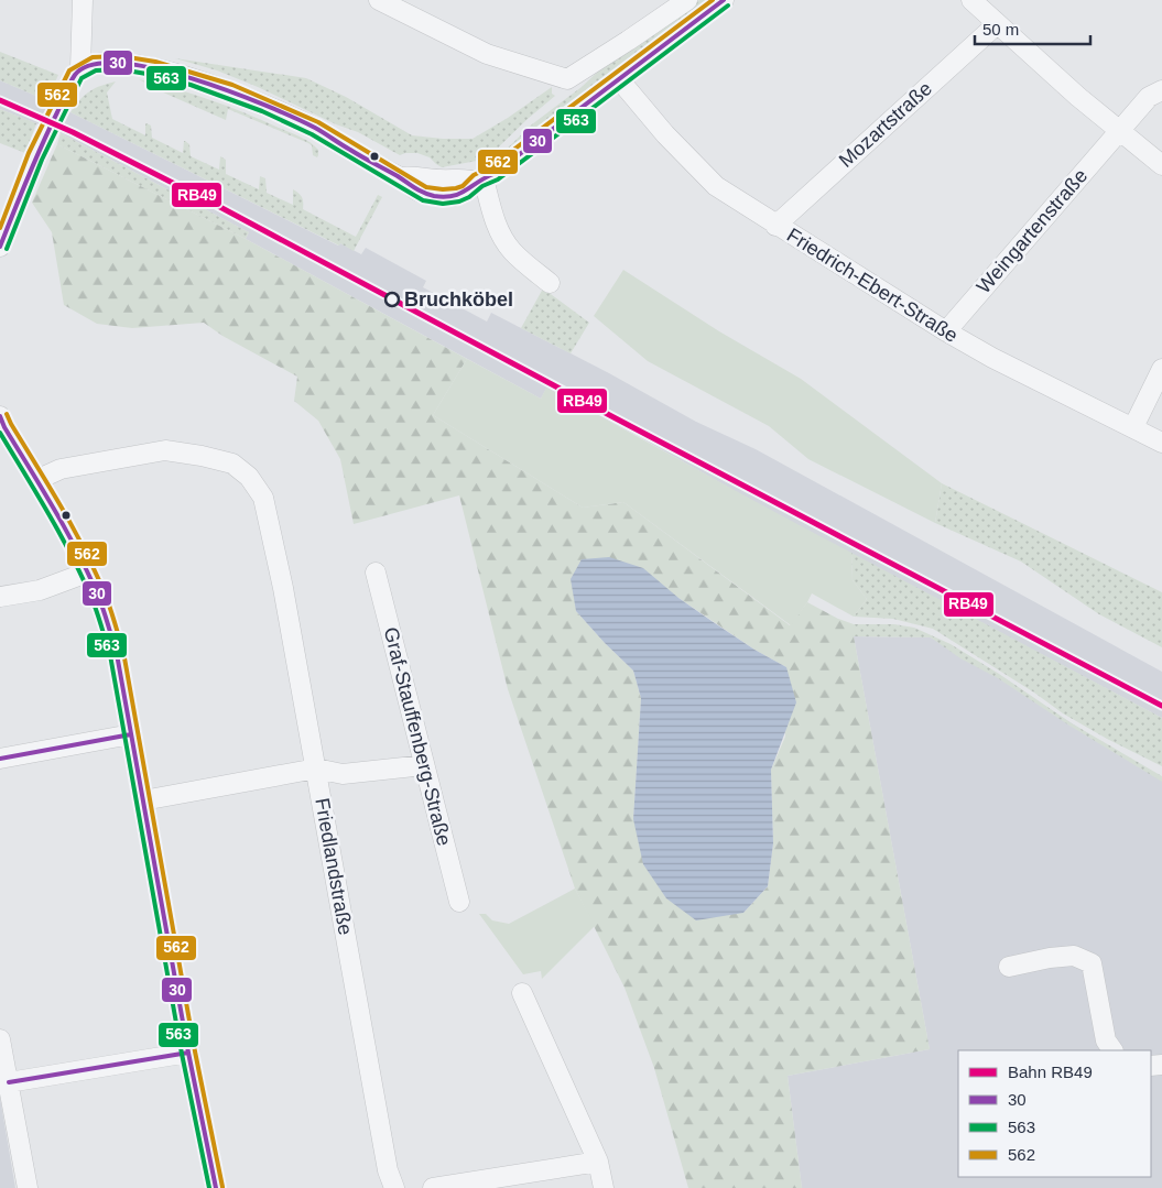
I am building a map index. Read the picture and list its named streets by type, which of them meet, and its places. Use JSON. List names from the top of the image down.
{
  "streets": {
    "street": [
      "Mozartstraße",
      "Weingartenstraße",
      "Friedrich-Ebert-Straße",
      "Graf-Stauffenberg-Straße",
      "Friedlandstraße"
    ]
  },
  "crossings": [
    ["Mozartstraße", "Friedrich-Ebert-Straße"],
    ["Weingartenstraße", "Friedrich-Ebert-Straße"]
  ],
  "places": ["Bruchköbel"],
  "lines": [
    "transit line 30",
    "transit line 562",
    "transit line 563",
    "rail line RB49"
  ],
  "legend": [
    "Bahn RB49",
    "30",
    "563",
    "562"
  ],
  "scale_bar": "50 m"
}
